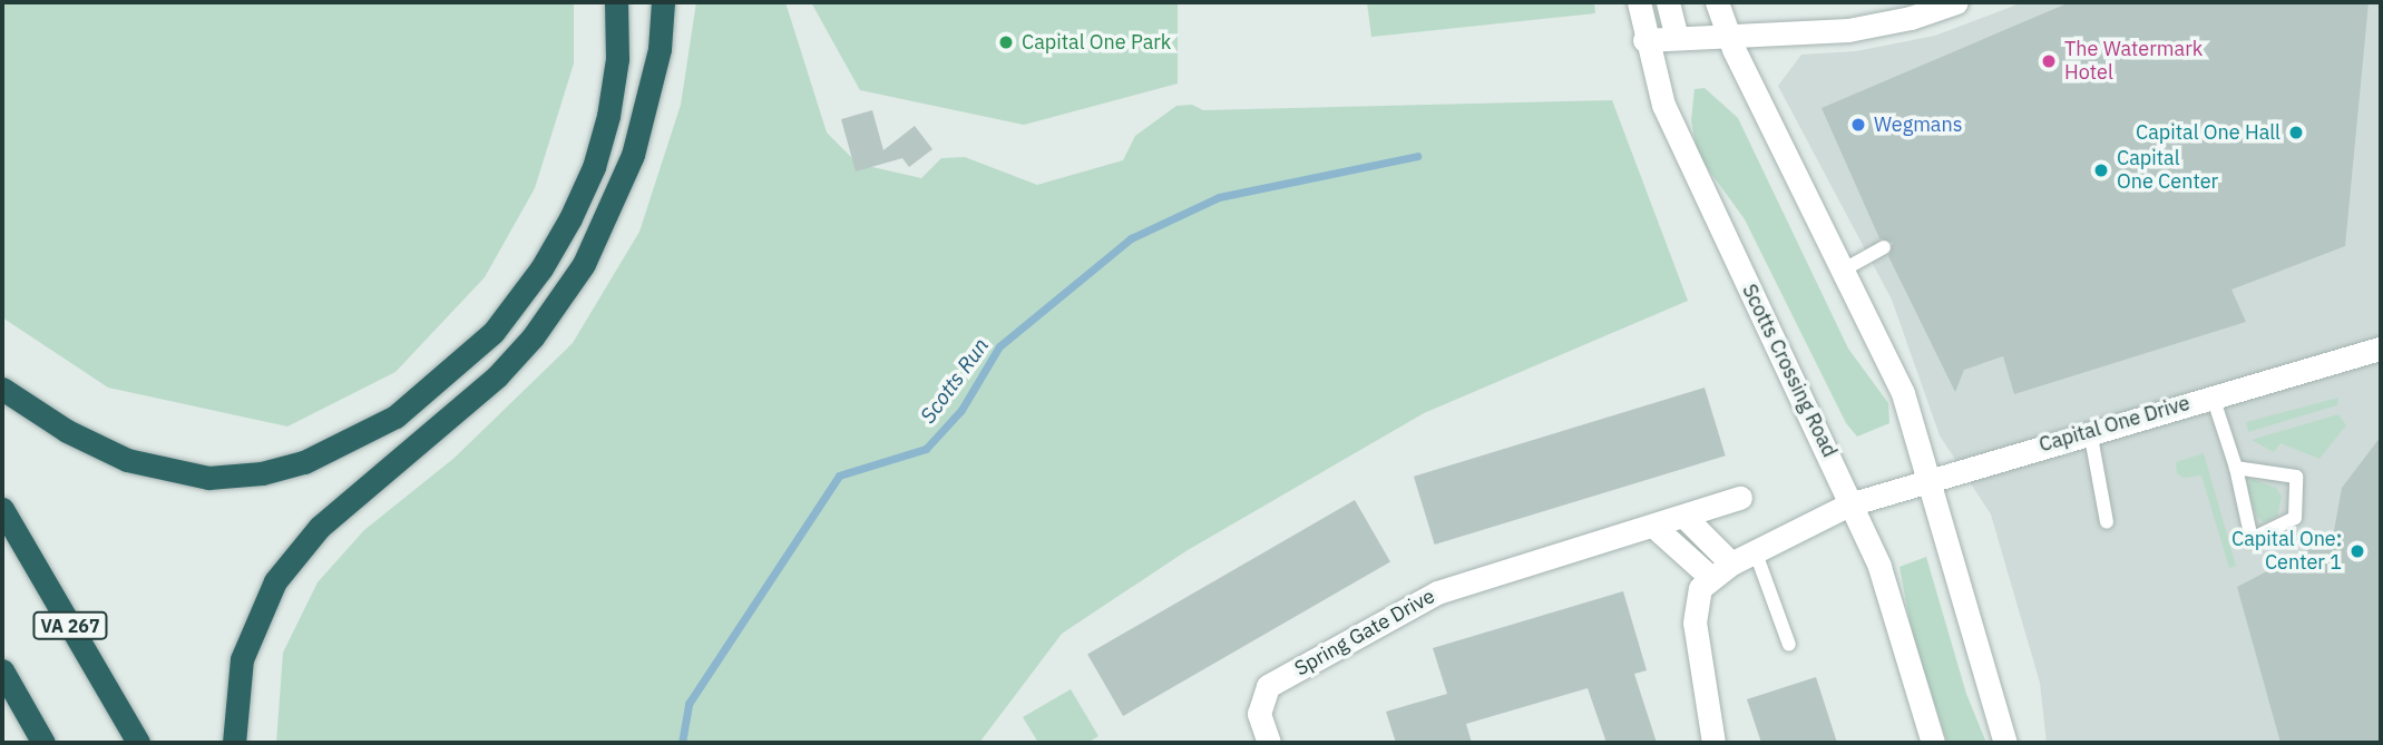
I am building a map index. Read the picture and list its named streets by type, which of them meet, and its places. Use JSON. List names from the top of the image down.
{
  "streets": {
    "highway": ["VA 267"],
    "street": ["Scotts Crossing Road", "Capital One Drive", "Spring Gate Drive"]
  },
  "crossings": [
    ["Scotts Crossing Road", "Capital One Drive"]
  ],
  "water": ["Scotts Run"],
  "places": [
    "Capital One Park",
    "The Watermark Hotel",
    "Wegmans",
    "Capital One Hall",
    "Capital One Center",
    "Capital One: Center 1"
  ]
}
